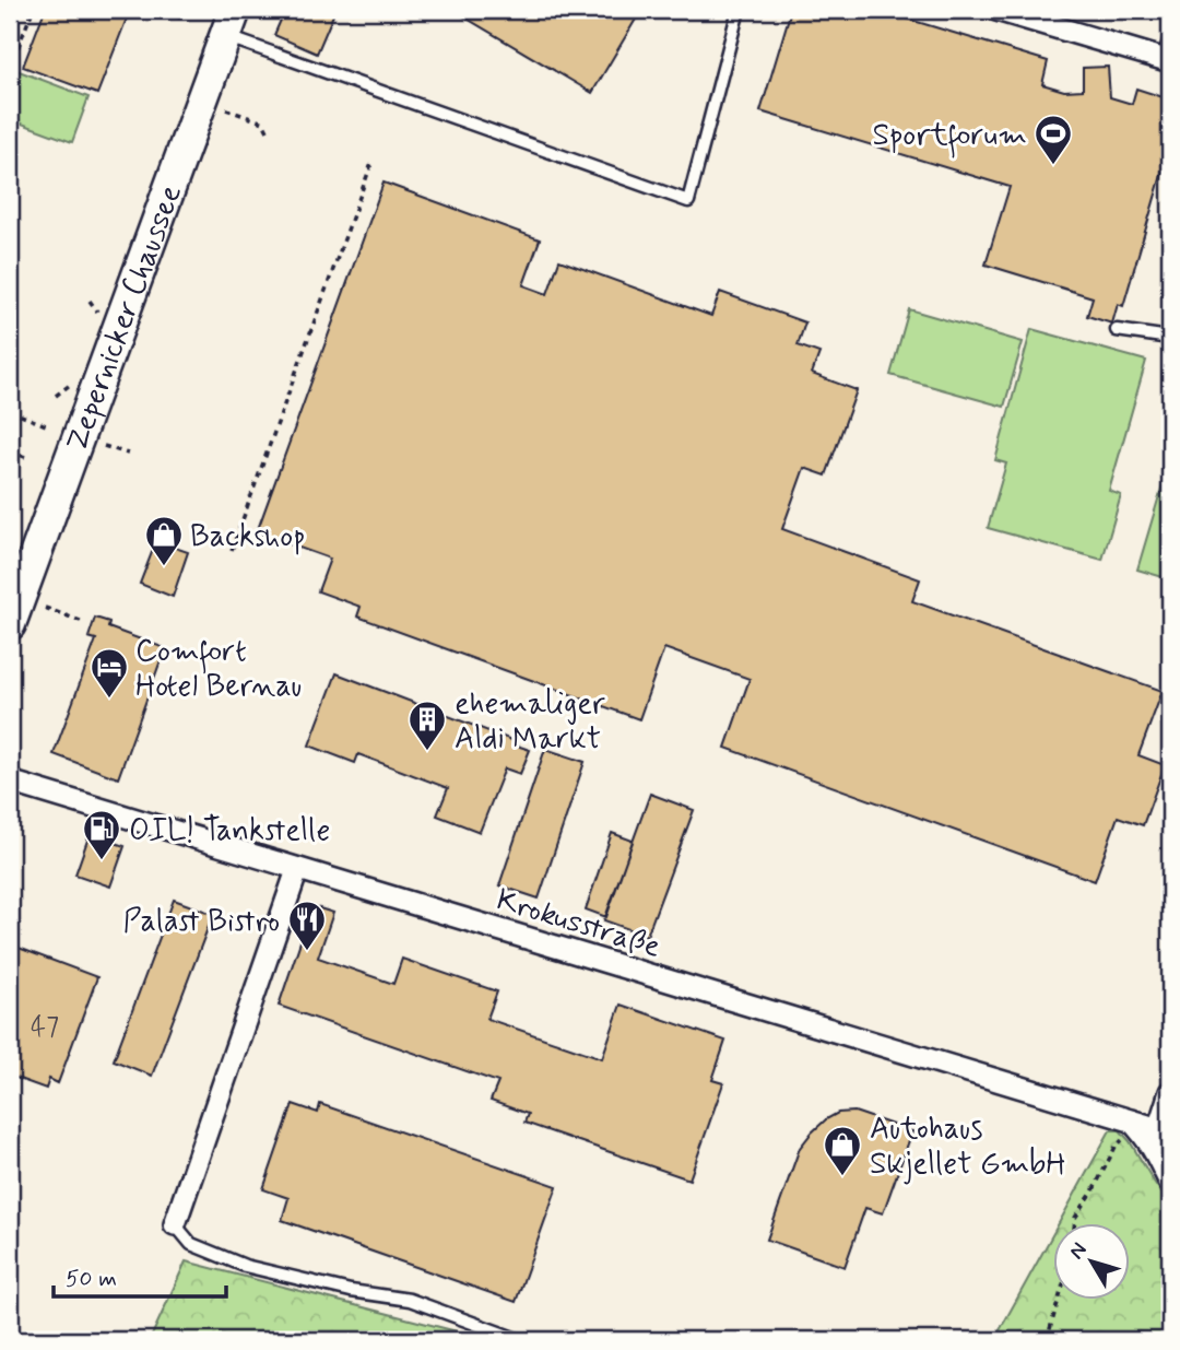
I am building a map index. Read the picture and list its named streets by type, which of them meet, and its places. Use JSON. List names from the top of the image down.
{
  "streets": {
    "main road": ["Zepernicker Chaussee"],
    "street": ["Krokusstraße"]
  },
  "places": {
    "sports": ["Sportforum"],
    "shop": ["Backshop", "Autohaus Skjellet GmbH"],
    "hotel": ["Comfort Hotel Bernau"],
    "building": ["ehemaliger Aldi Markt"],
    "fuel station": ["OIL! Tankstelle"],
    "restaurant": ["Palast Bistro"]
  },
  "house_numbers": ["47"],
  "scale_bar": "50 m",
  "north": "top left"
}
